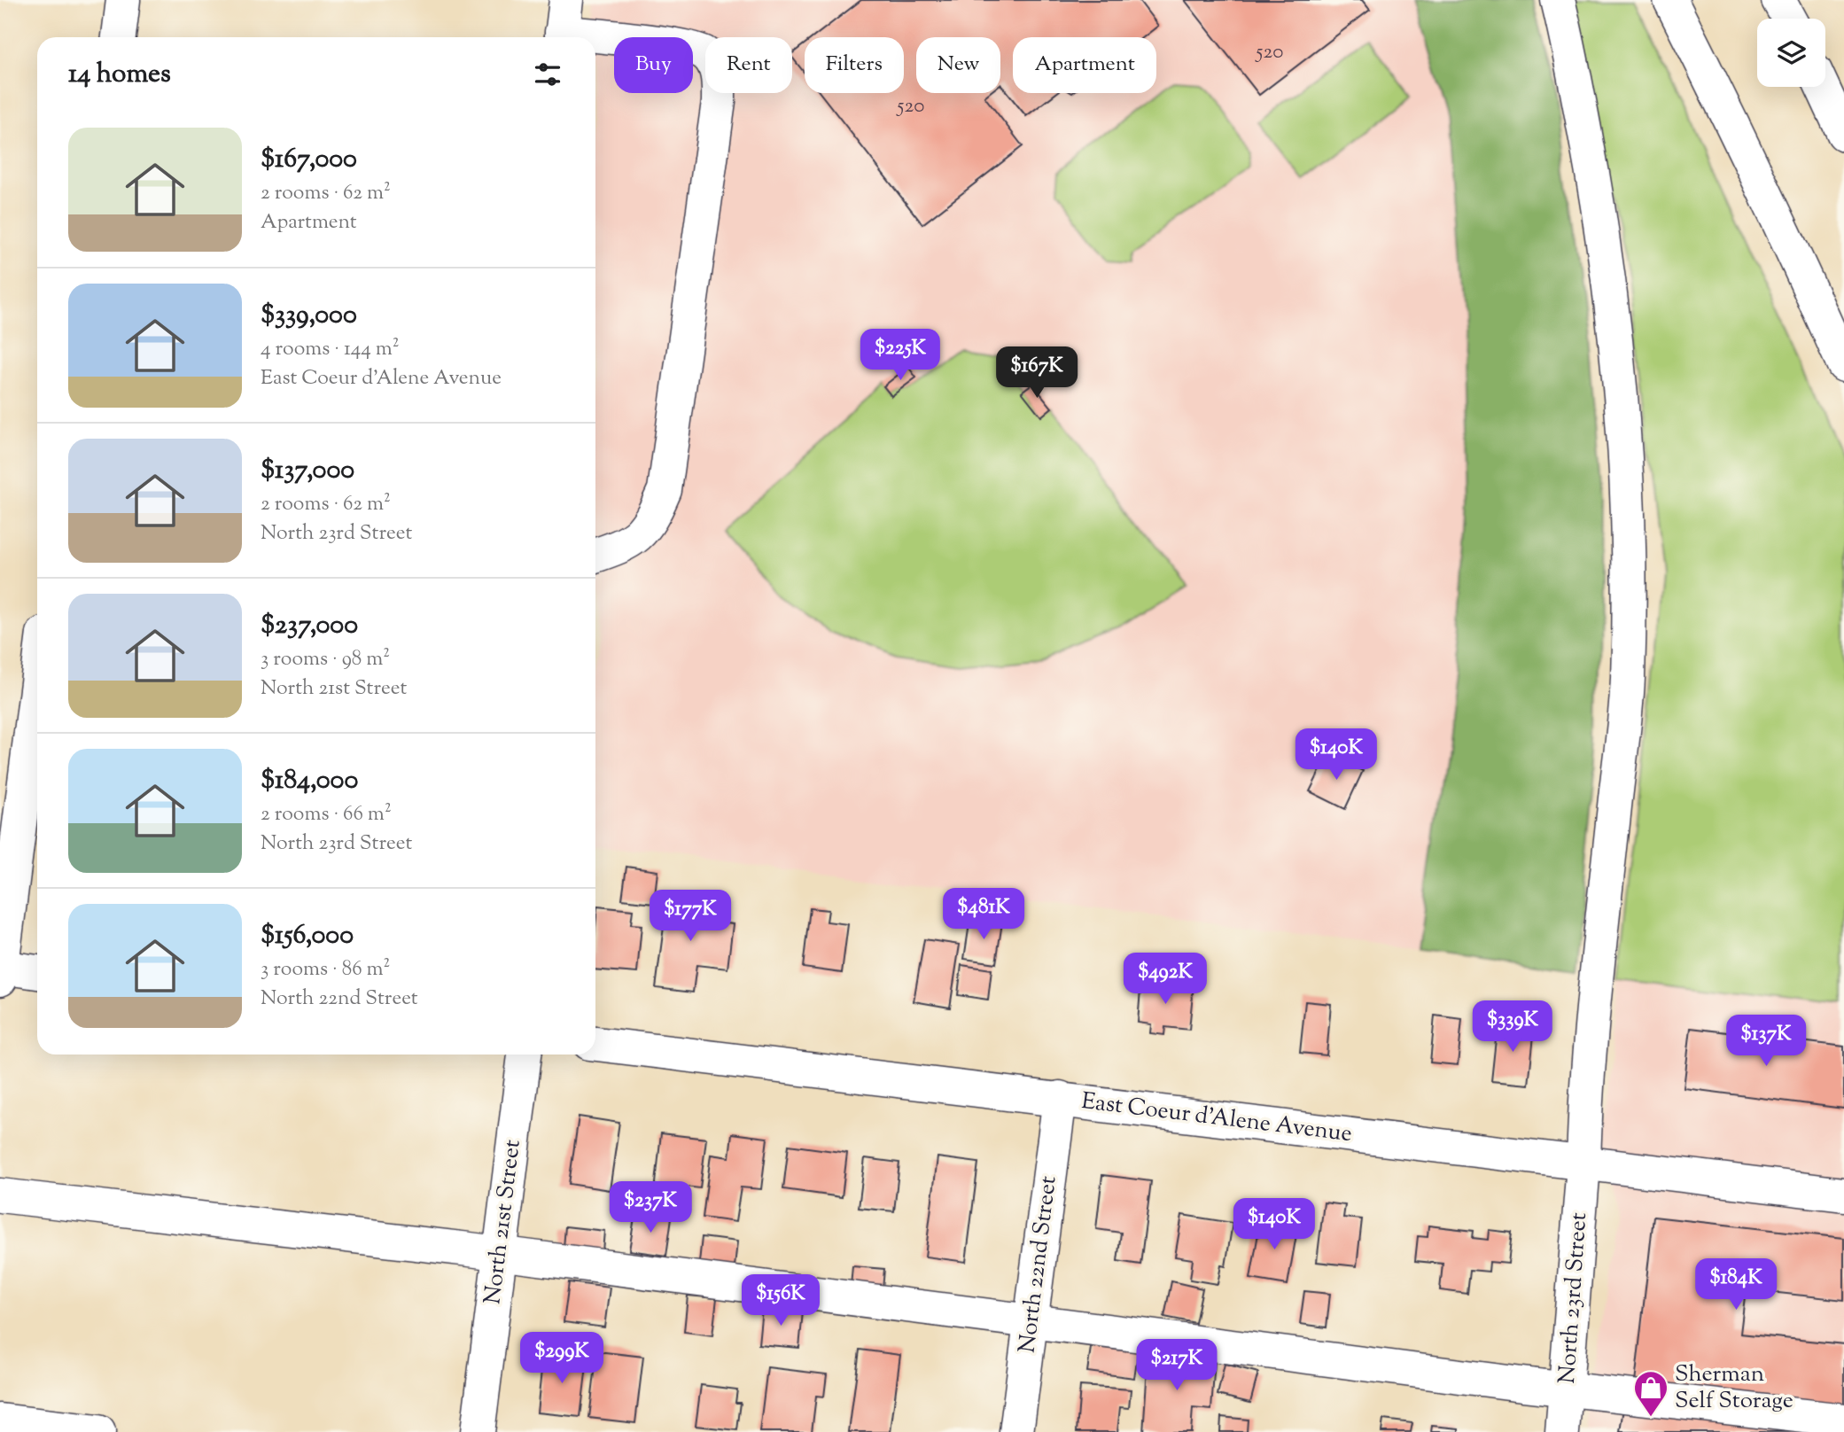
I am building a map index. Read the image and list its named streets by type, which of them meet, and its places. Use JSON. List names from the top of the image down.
{
  "streets": {
    "main road": [
      "East Coeur d'Alene Avenue",
      "North 21st Street",
      "North 22nd Street",
      "North 23rd Street"
    ]
  },
  "crossings": [
    ["East Coeur d'Alene Avenue", "North 22nd Street"],
    ["East Coeur d'Alene Avenue", "North 23rd Street"]
  ],
  "places": {
    "shop": ["Sherman Self Storage"]
  },
  "house_numbers": ["520", "520"],
  "page": {
    "chip": [
      "Buy",
      "Rent",
      "Filters",
      "New",
      "Apartment"
    ],
    "heading": "14 homes",
    "list": [
      {
        "name": "$167,000",
        "note": "2 rooms · 62 m² · Apartment"
      },
      {
        "name": "$339,000",
        "note": "4 rooms · 144 m² · East Coeur d'Alene Avenue"
      },
      {
        "name": "$137,000",
        "note": "2 rooms · 62 m² · North 23rd Street"
      },
      {
        "name": "$237,000",
        "note": "3 rooms · 98 m² · North 21st Street"
      },
      {
        "name": "$184,000",
        "note": "2 rooms · 66 m² · North 23rd Street"
      },
      {
        "name": "$156,000",
        "note": "3 rooms · 86 m² · North 22nd Street"
      }
    ],
    "price": [
      "$225K",
      "$167K",
      "$140K",
      "$481K",
      "$177K",
      "$492K",
      "$339K",
      "$137K",
      "$237K",
      "$140K",
      "$184K",
      "$156K",
      "$299K",
      "$217K"
    ]
  }
}
